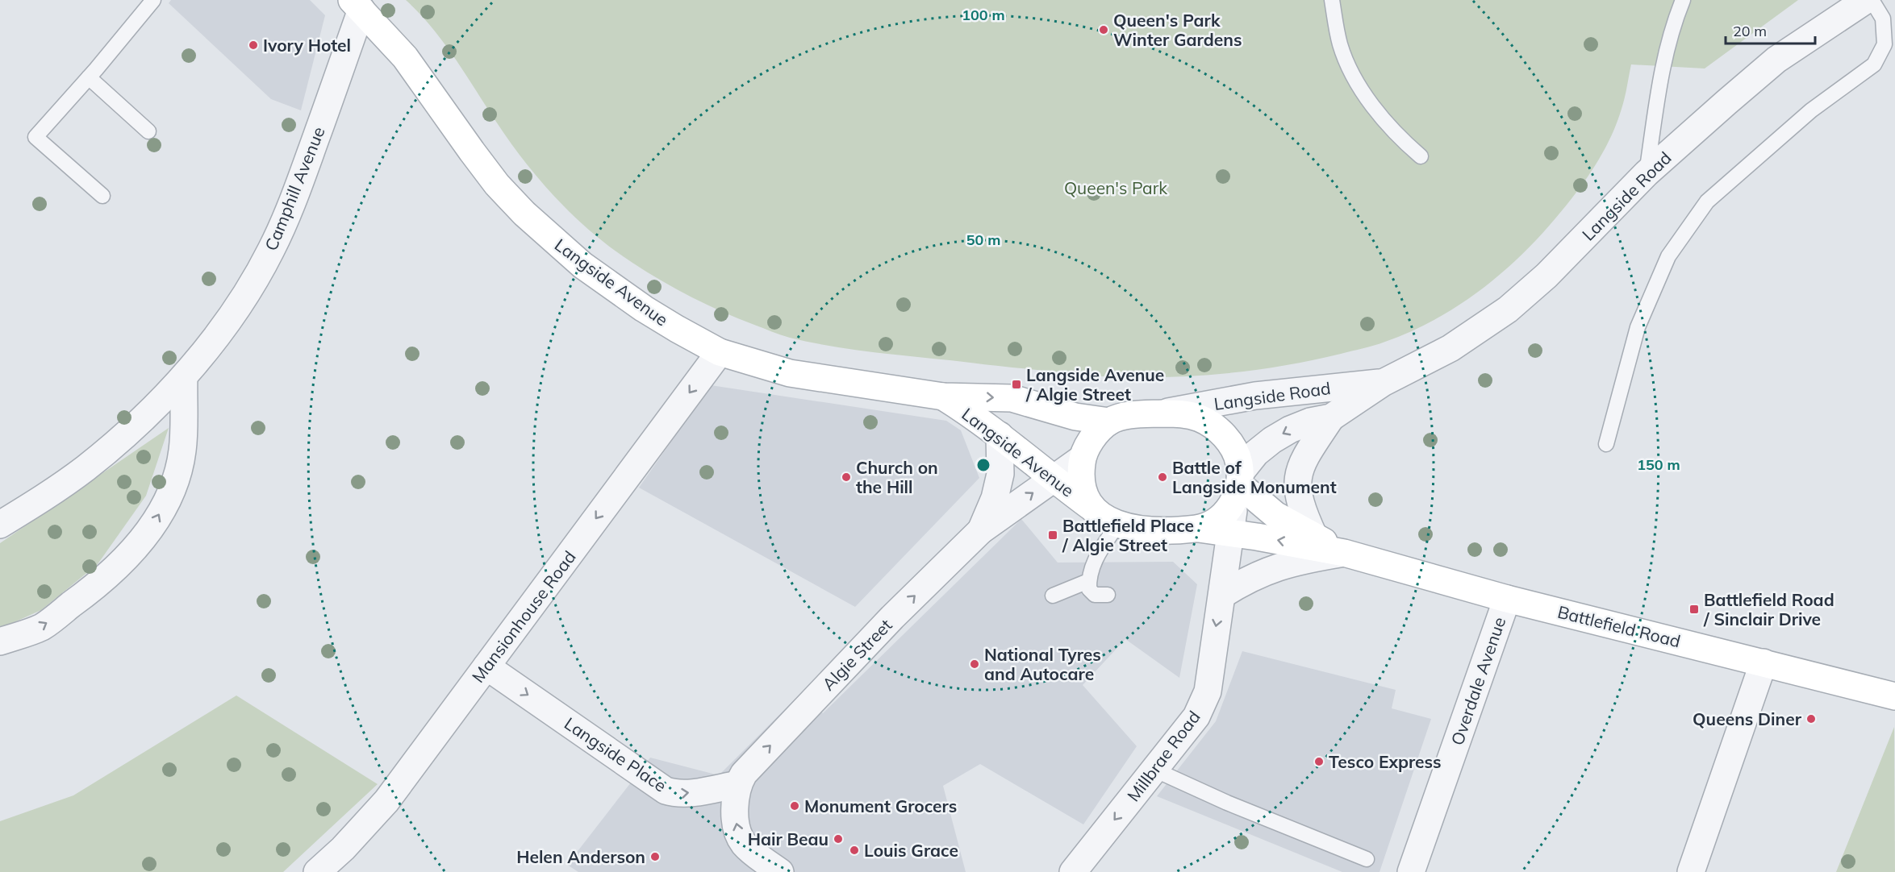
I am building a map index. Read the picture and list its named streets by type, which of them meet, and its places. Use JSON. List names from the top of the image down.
{
  "streets": {
    "main road": ["Langside Avenue", "Battlefield Road"],
    "street": [
      "Camphill Avenue",
      "Langside Road",
      "Mansionhouse Road",
      "Algie Street",
      "Overdale Avenue",
      "Langside Place",
      "Millbrae Road"
    ]
  },
  "crossings": [
    ["Camphill Avenue", "Langside Avenue"],
    ["Langside Road", "Langside Avenue"],
    ["Langside Road", "Battlefield Road"],
    ["Langside Road", "Algie Street"],
    ["Langside Road", "Millbrae Road"],
    ["Langside Avenue", "Mansionhouse Road"],
    ["Langside Avenue", "Battlefield Road"],
    ["Langside Avenue", "Algie Street"],
    ["Langside Avenue", "Millbrae Road"],
    ["Mansionhouse Road", "Langside Place"],
    ["Battlefield Road", "Algie Street"],
    ["Battlefield Road", "Overdale Avenue"],
    ["Battlefield Road", "Millbrae Road"],
    ["Algie Street", "Langside Place"],
    ["Algie Street", "Millbrae Road"]
  ],
  "one_way": [
    "Mansionhouse Road",
    "Algie Street",
    "Langside Place",
    "Millbrae Road"
  ],
  "parks": ["Queen's Park"],
  "places": {
    "other": [
      "Queen's Park Winter Gardens",
      "Ivory Hotel",
      "Church on the Hill",
      "Battle of Langside Monument",
      "National Tyres and Autocare",
      "Queens Diner",
      "Tesco Express",
      "Monument Grocers",
      "Hair Beau",
      "Louis Grace",
      "Helen Anderson"
    ],
    "transit": ["Langside Avenue / Algie Street", "Battlefield Place / Algie Street", "Battlefield Road / Sinclair Drive"]
  },
  "scale_bar": "20 m",
  "rings": ["100 m", "50 m", "150 m"]
}
